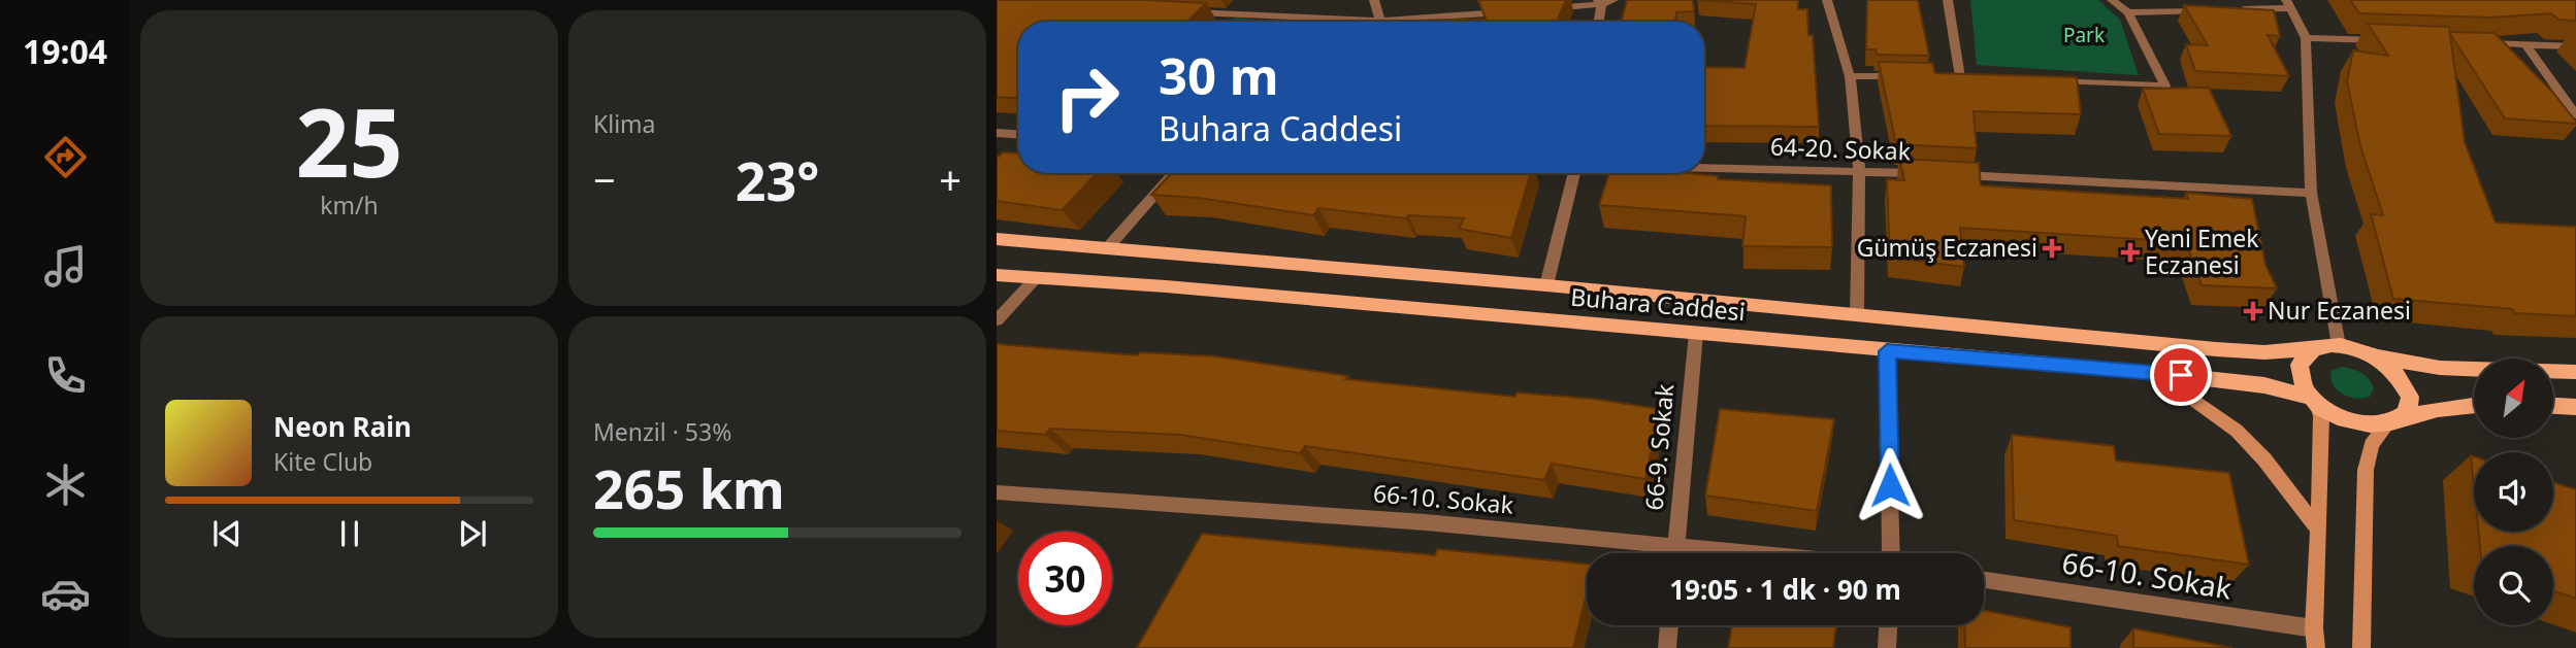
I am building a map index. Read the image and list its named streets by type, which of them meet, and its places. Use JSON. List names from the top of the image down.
{
  "streets": {
    "main road": ["Buhara Caddesi"],
    "street": ["64-20. Sokak", "66-9. Sokak", "66-10. Sokak"]
  },
  "crossings": [
    ["Buhara Caddesi", "66-9. Sokak"],
    ["66-9. Sokak", "66-10. Sokak"]
  ],
  "parks": ["Park"],
  "places": {
    "health": ["Gümüş Eczanesi", "Yeni Emek Eczanesi", "Nur Eczanesi"]
  },
  "north": "top right",
  "page": {
    "tabs": "19:04",
    "tile": [
      ["25", "km/h"],
      "Klima",
      ["Menzil · 53%", "265 km"]
    ],
    "turn": ["30 m", "Buhara Caddesi"],
    "heat": ["−", "23°", "+"],
    "song": ["Neon Rain", "Kite Club"],
    "limit": "30",
    "trip": "19:05 · 1 dk · 90 m"
  }
}
